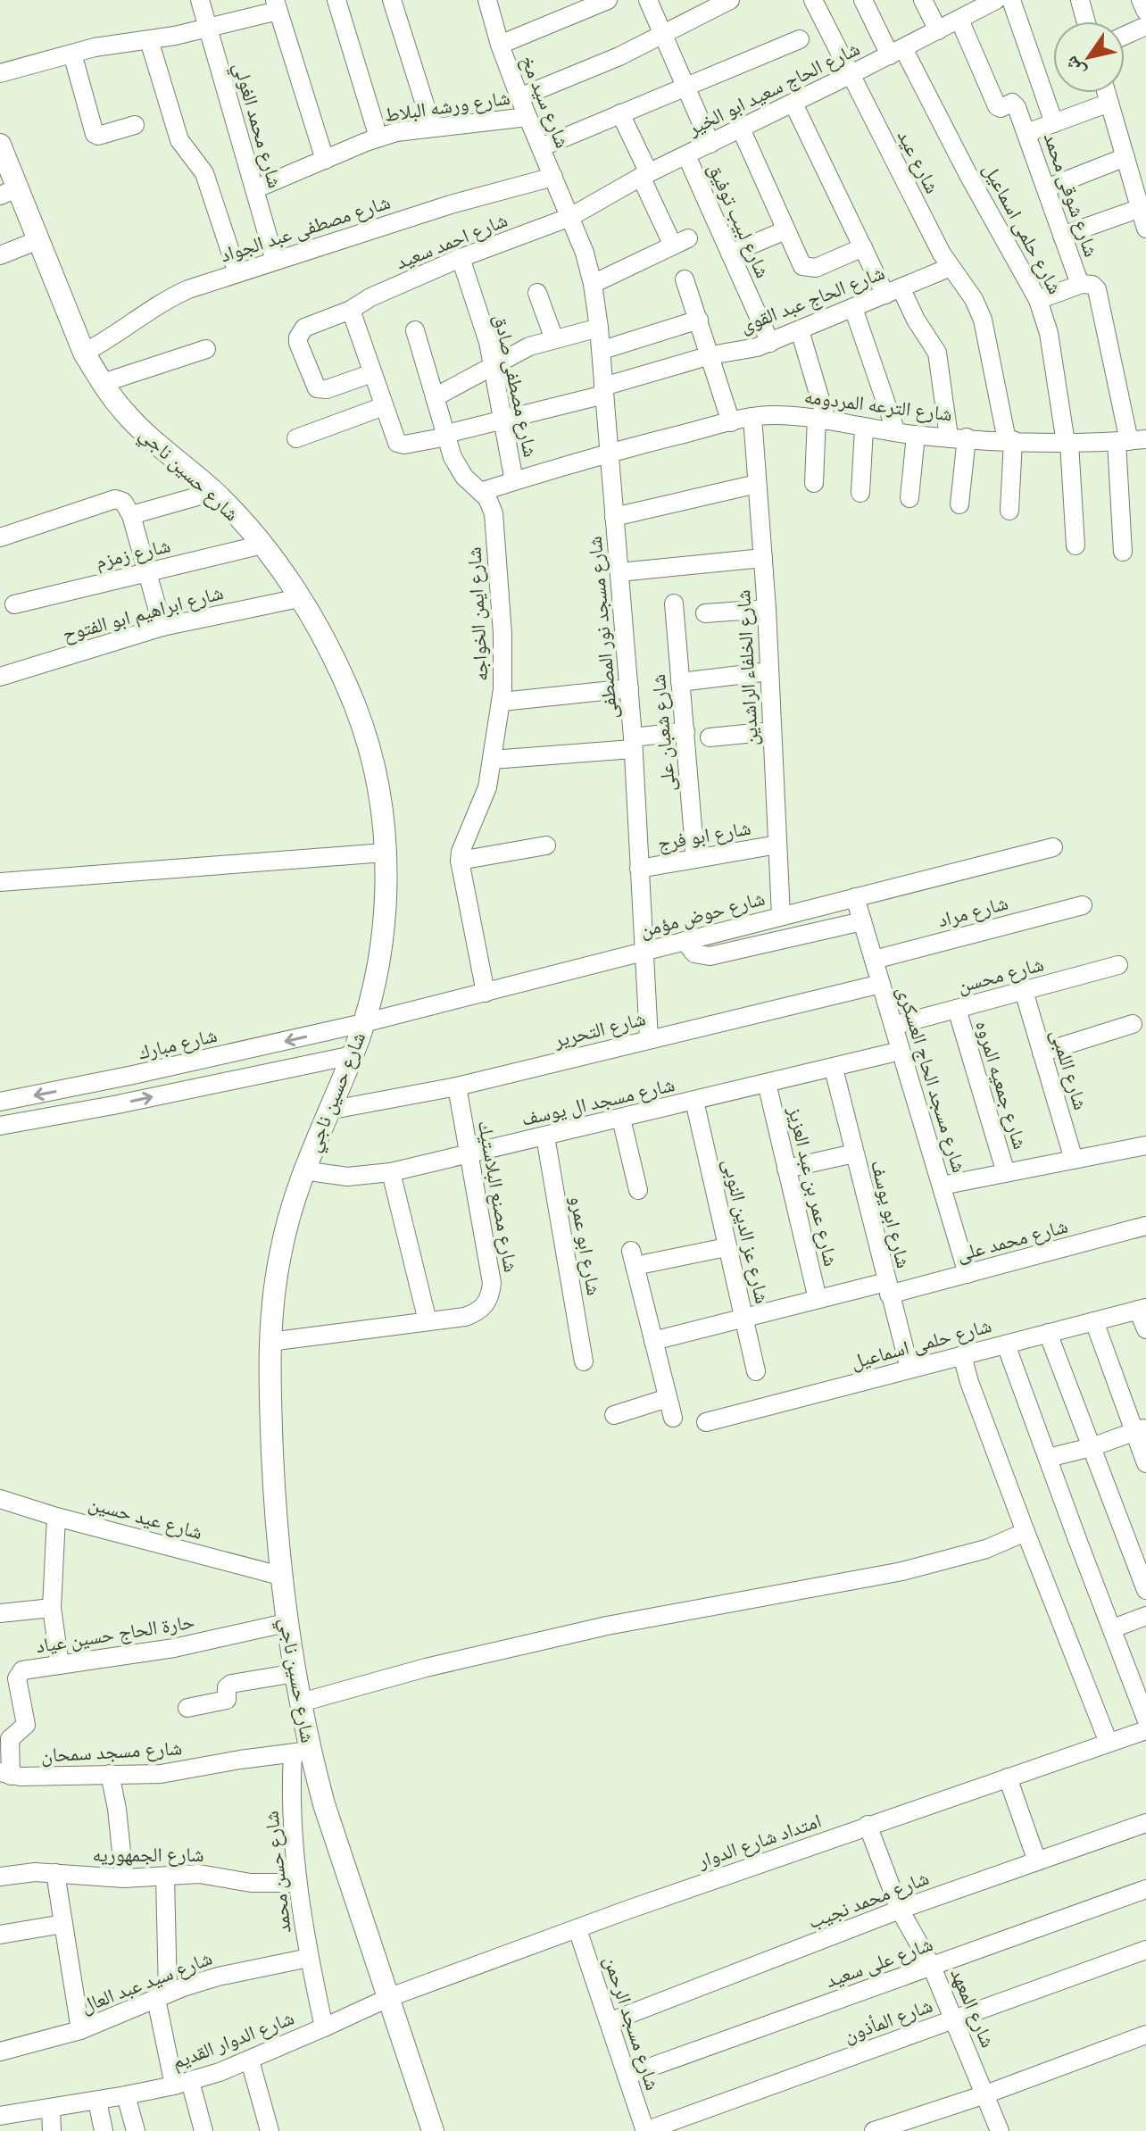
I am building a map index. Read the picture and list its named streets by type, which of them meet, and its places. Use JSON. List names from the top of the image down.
{
  "streets": {
    "street": [
      "شارع الحاج سعيد ابو الخير",
      "شارع سيد مخ",
      "شارع ورشه البلاط",
      "شارع محمد الغولي",
      "شارع عيد",
      "شارع شوقى محمد",
      "شارع لبيب توفيق",
      "شارع مصطفى عبد الجواد",
      "شارع حلمى اسماعيل",
      "شارع احمد سعيد",
      "شارع الحاج عبد القوى",
      "شارع مصطفى صادق",
      "شارع الترعه المردومه",
      "شارع حسين ناجي",
      "شارع زمزم",
      "شارع ابراهيم ابو الفتوح",
      "شارع ايمن الخواجه",
      "شارع مسجد نور المصطفى",
      "شارع الخلفاء الراشدين",
      "شارع شعبان على",
      "شارع ابو فرج",
      "شارع مراد",
      "شارع حوض مؤمن",
      "شارع محسن",
      "شارع التحرير",
      "شارع مبارك",
      "شارع اللمبى",
      "شارع مسجد الحاج العسكرى",
      "شارع جمعيه المروه",
      "شارع مسجد ال يوسف",
      "شارع عمر بن عبد العزيز",
      "شارع مصنع البلاستيك",
      "شارع ابو يوسف",
      "شارع عز الدين النوبى",
      "شارع محمد على",
      "شارع ابو عمرو",
      "شارع عيد حسين",
      "حارة الحاج حسين عياد",
      "شارع مسجد سمحان",
      "امتداد شارع الدوار",
      "شارع الجمهوريه",
      "شارع حسن محمد",
      "شارع محمد نجيب",
      "شارع على سعيد",
      "شارع سيد عبد العال",
      "شارع المعهد",
      "شارع المأذون",
      "شارع مسجد الرحمن",
      "شارع الدوار القديم"
    ]
  },
  "crossings": [
    ["شارع الحاج سعيد ابو الخير", "شارع سيد مخ"],
    ["شارع الحاج سعيد ابو الخير", "شارع عيد"],
    ["شارع الحاج سعيد ابو الخير", "شارع شوقى محمد"],
    ["شارع الحاج سعيد ابو الخير", "شارع لبيب توفيق"],
    ["شارع الحاج سعيد ابو الخير", "شارع حلمى اسماعيل"],
    ["شارع الحاج سعيد ابو الخير", "شارع احمد سعيد"],
    ["شارع الحاج سعيد ابو الخير", "شارع مسجد نور المصطفى"],
    ["شارع سيد مخ", "شارع ورشه البلاط"],
    ["شارع سيد مخ", "شارع مصطفى عبد الجواد"],
    ["شارع سيد مخ", "شارع احمد سعيد"],
    ["شارع سيد مخ", "شارع مسجد نور المصطفى"],
    ["شارع ورشه البلاط", "شارع محمد الغولي"],
    ["شارع محمد الغولي", "شارع مصطفى عبد الجواد"],
    ["شارع عيد", "شارع الحاج عبد القوى"],
    ["شارع عيد", "شارع الترعه المردومه"],
    ["شارع شوقى محمد", "شارع الترعه المردومه"],
    ["شارع لبيب توفيق", "شارع الحاج عبد القوى"],
    ["شارع مصطفى عبد الجواد", "شارع حسين ناجي"],
    ["شارع حلمى اسماعيل", "شارع الترعه المردومه"],
    ["شارع حلمى اسماعيل", "شارع ابو يوسف"],
    ["شارع احمد سعيد", "شارع مصطفى صادق"],
    ["شارع احمد سعيد", "شارع مسجد نور المصطفى"],
    ["شارع الحاج عبد القوى", "شارع مصطفى صادق"],
    ["شارع الحاج عبد القوى", "شارع ايمن الخواجه"],
    ["شارع الحاج عبد القوى", "شارع مسجد نور المصطفى"],
    ["شارع مصطفى صادق", "شارع الترعه المردومه"],
    ["شارع الترعه المردومه", "شارع ايمن الخواجه"],
    ["شارع الترعه المردومه", "شارع مسجد نور المصطفى"],
    ["شارع الترعه المردومه", "شارع الخلفاء الراشدين"],
    ["شارع حسين ناجي", "شارع زمزم"],
    ["شارع حسين ناجي", "شارع ابراهيم ابو الفتوح"],
    ["شارع حسين ناجي", "شارع حوض مؤمن"],
    ["شارع حسين ناجي", "شارع التحرير"],
    ["شارع حسين ناجي", "شارع مبارك"],
    ["شارع حسين ناجي", "شارع مسجد ال يوسف"],
    ["شارع حسين ناجي", "شارع مصنع البلاستيك"],
    ["شارع حسين ناجي", "شارع عيد حسين"],
    ["شارع حسين ناجي", "حارة الحاج حسين عياد"],
    ["شارع حسين ناجي", "شارع مسجد سمحان"],
    ["شارع حسين ناجي", "امتداد شارع الدوار"],
    ["شارع حسين ناجي", "شارع حسن محمد"],
    ["شارع حسين ناجي", "شارع الدوار القديم"],
    ["شارع مسجد نور المصطفى", "شارع ابو فرج"],
    ["شارع مسجد نور المصطفى", "شارع حوض مؤمن"],
    ["شارع مسجد نور المصطفى", "شارع التحرير"],
    ["شارع الخلفاء الراشدين", "شارع ابو فرج"],
    ["شارع الخلفاء الراشدين", "شارع حوض مؤمن"],
    ["شارع شعبان على", "شارع ابو فرج"],
    ["شارع مراد", "شارع مسجد الحاج العسكرى"],
    ["شارع حوض مؤمن", "شارع مبارك"],
    ["شارع حوض مؤمن", "شارع مسجد الحاج العسكرى"],
    ["شارع محسن", "شارع اللمبى"],
    ["شارع محسن", "شارع مسجد الحاج العسكرى"],
    ["شارع محسن", "شارع جمعيه المروه"],
    ["شارع التحرير", "شارع مسجد الحاج العسكرى"],
    ["شارع التحرير", "شارع مصنع البلاستيك"],
    ["شارع مسجد الحاج العسكرى", "شارع مسجد ال يوسف"],
    ["شارع مسجد الحاج العسكرى", "شارع محمد على"],
    ["شارع مسجد ال يوسف", "شارع عمر بن عبد العزيز"],
    ["شارع مسجد ال يوسف", "شارع مصنع البلاستيك"],
    ["شارع مسجد ال يوسف", "شارع ابو يوسف"],
    ["شارع مسجد ال يوسف", "شارع عز الدين النوبى"],
    ["شارع مسجد ال يوسف", "شارع ابو عمرو"],
    ["شارع عمر بن عبد العزيز", "شارع محمد على"],
    ["شارع ابو يوسف", "شارع محمد على"],
    ["شارع عز الدين النوبى", "شارع محمد على"],
    ["حارة الحاج حسين عياد", "شارع مسجد سمحان"],
    ["شارع مسجد سمحان", "شارع حسن محمد"],
    ["امتداد شارع الدوار", "شارع المعهد"],
    ["امتداد شارع الدوار", "شارع مسجد الرحمن"],
    ["امتداد شارع الدوار", "شارع الدوار القديم"],
    ["شارع الجمهوريه", "شارع حسن محمد"],
    ["شارع حسن محمد", "شارع سيد عبد العال"],
    ["شارع حسن محمد", "شارع الدوار القديم"],
    ["شارع محمد نجيب", "شارع المعهد"],
    ["شارع محمد نجيب", "شارع مسجد الرحمن"],
    ["شارع على سعيد", "شارع المعهد"],
    ["شارع على سعيد", "شارع مسجد الرحمن"],
    ["شارع المعهد", "شارع المأذون"],
    ["شارع المأذون", "شارع مسجد الرحمن"]
  ],
  "north": "bottom left"
}
